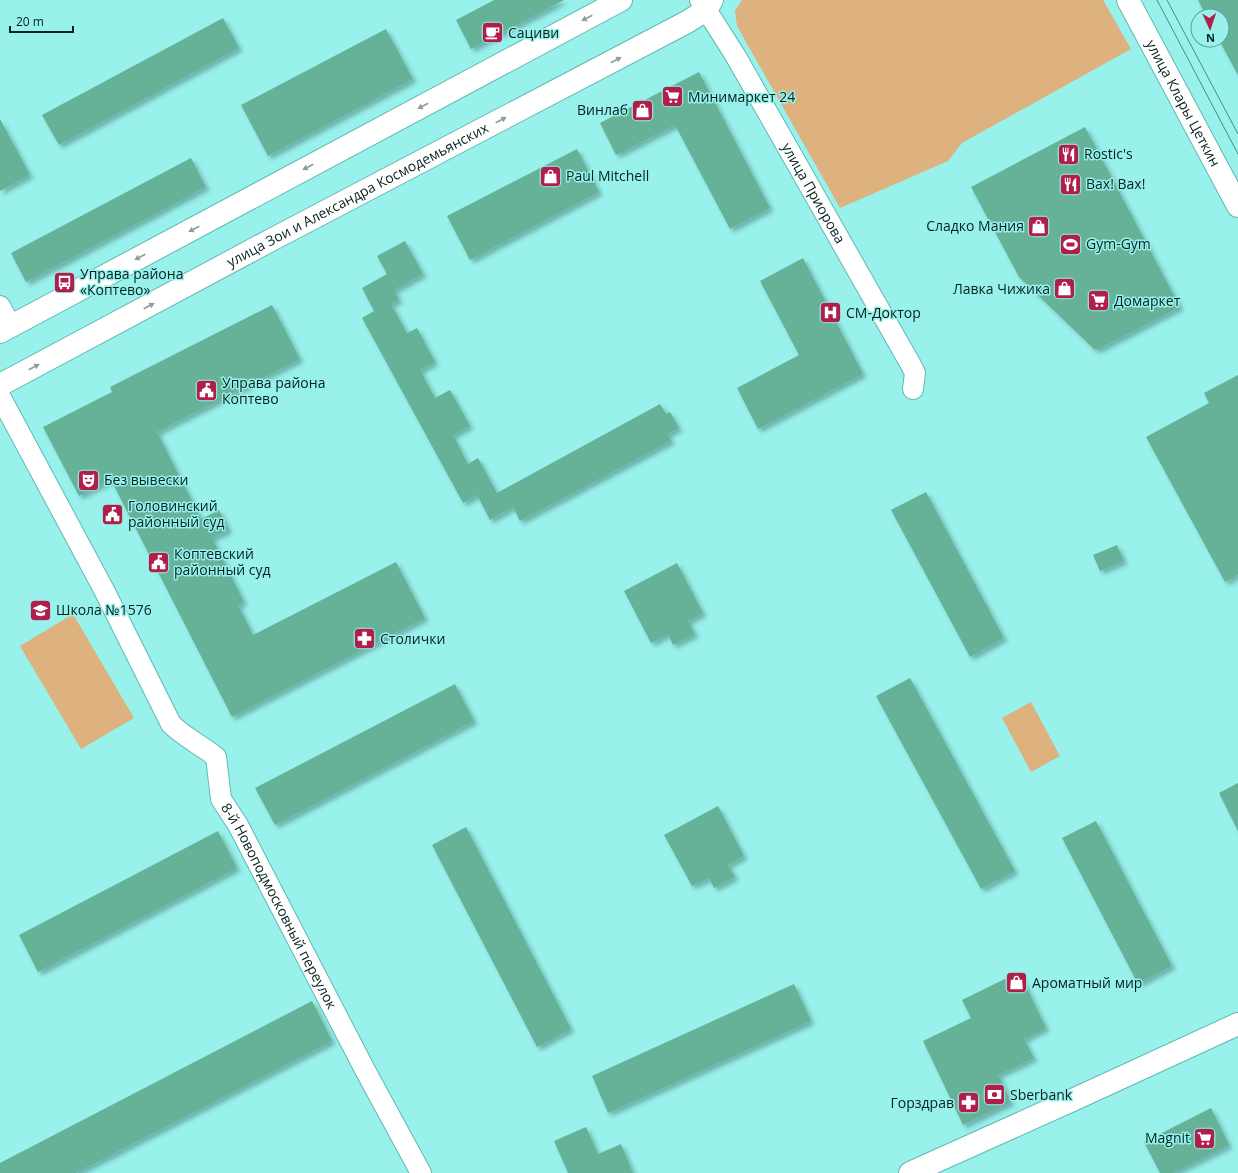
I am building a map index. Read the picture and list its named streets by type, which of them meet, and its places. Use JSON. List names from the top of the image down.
{
  "streets": {
    "main road": ["улица Клары Цеткин", "улица Зои и Александра Космодемьянских"],
    "street": ["улица Приорова", "8-й Новоподмосковный переулок"]
  },
  "crossings": [
    ["улица Приорова", "улица Зои и Александра Космодемьянских"]
  ],
  "places": {
    "cafe": ["Сациви"],
    "supermarket": ["Минимаркет 24", "Домаркет", "Magnit"],
    "shop": [
      "Винлаб",
      "Paul Mitchell",
      "Сладко Мания",
      "Лавка Чижика",
      "Ароматный мир"
    ],
    "restaurant": ["Rostic's", "Вах! Вах!"],
    "sports": ["Gym-Gym"],
    "bus stop": ["Управа района «Коптево»"],
    "hospital": ["СМ-Доктор"],
    "public building": ["Управа района Коптево", "Головинский районный суд", "Коптевский районный суд"],
    "theatre": ["Без вывески"],
    "school or university": ["Школа №1576"],
    "pharmacy": ["Столички", "Горздрав"],
    "bank": ["Sberbank"]
  },
  "scale_bar": "20 m",
  "north": "bottom"
}
